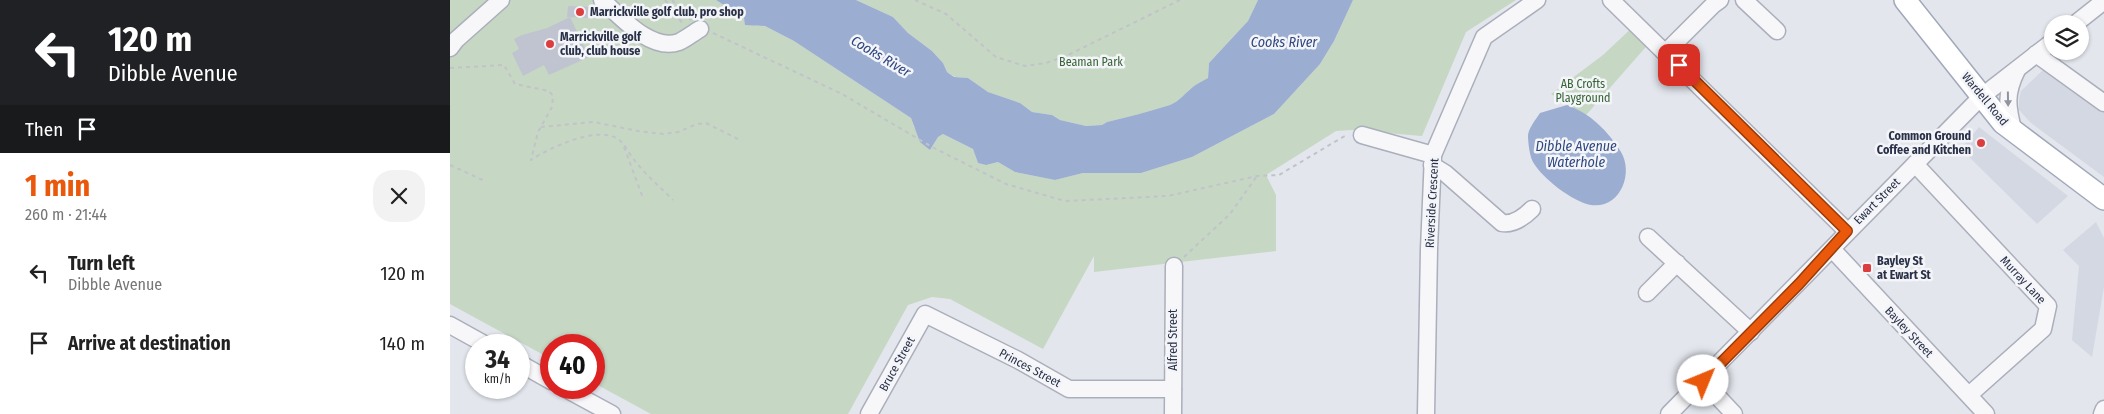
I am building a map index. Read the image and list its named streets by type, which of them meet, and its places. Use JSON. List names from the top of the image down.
{
  "streets": {
    "main road": ["Wardell Road"],
    "street": [
      "Ewart Street",
      "Riverside Crescent",
      "Murray Lane",
      "Bayley Street",
      "Alfred Street",
      "Bruce Street",
      "Princes Street"
    ]
  },
  "crossings": [
    ["Wardell Road", "Ewart Street"],
    ["Ewart Street", "Murray Lane"],
    ["Ewart Street", "Bayley Street"],
    ["Murray Lane", "Bayley Street"],
    ["Alfred Street", "Princes Street"],
    ["Bruce Street", "Princes Street"]
  ],
  "water": ["Cooks River", "Dibble Avenue Waterhole"],
  "parks": ["Beaman Park", "AB Crofts Playground"],
  "places": {
    "other": ["Marrickville golf club, pro shop", "Marrickville golf club, club house", "Common Ground Coffee and Kitchen"],
    "transit": ["Bayley St at Ewart St"]
  },
  "page": {
    "turn": ["120 m", "Dibble Avenue"],
    "then": "Then",
    "heading": ["1 min", "260 m · 21:44"],
    "list": [
      {
        "name": "Turn left",
        "note": "Dibble Avenue",
        "value": "120 m"
      },
      {
        "name": "Arrive at destination",
        "value": "140 m"
      }
    ],
    "speed": "34 km/h",
    "limit": "40"
  }
}
